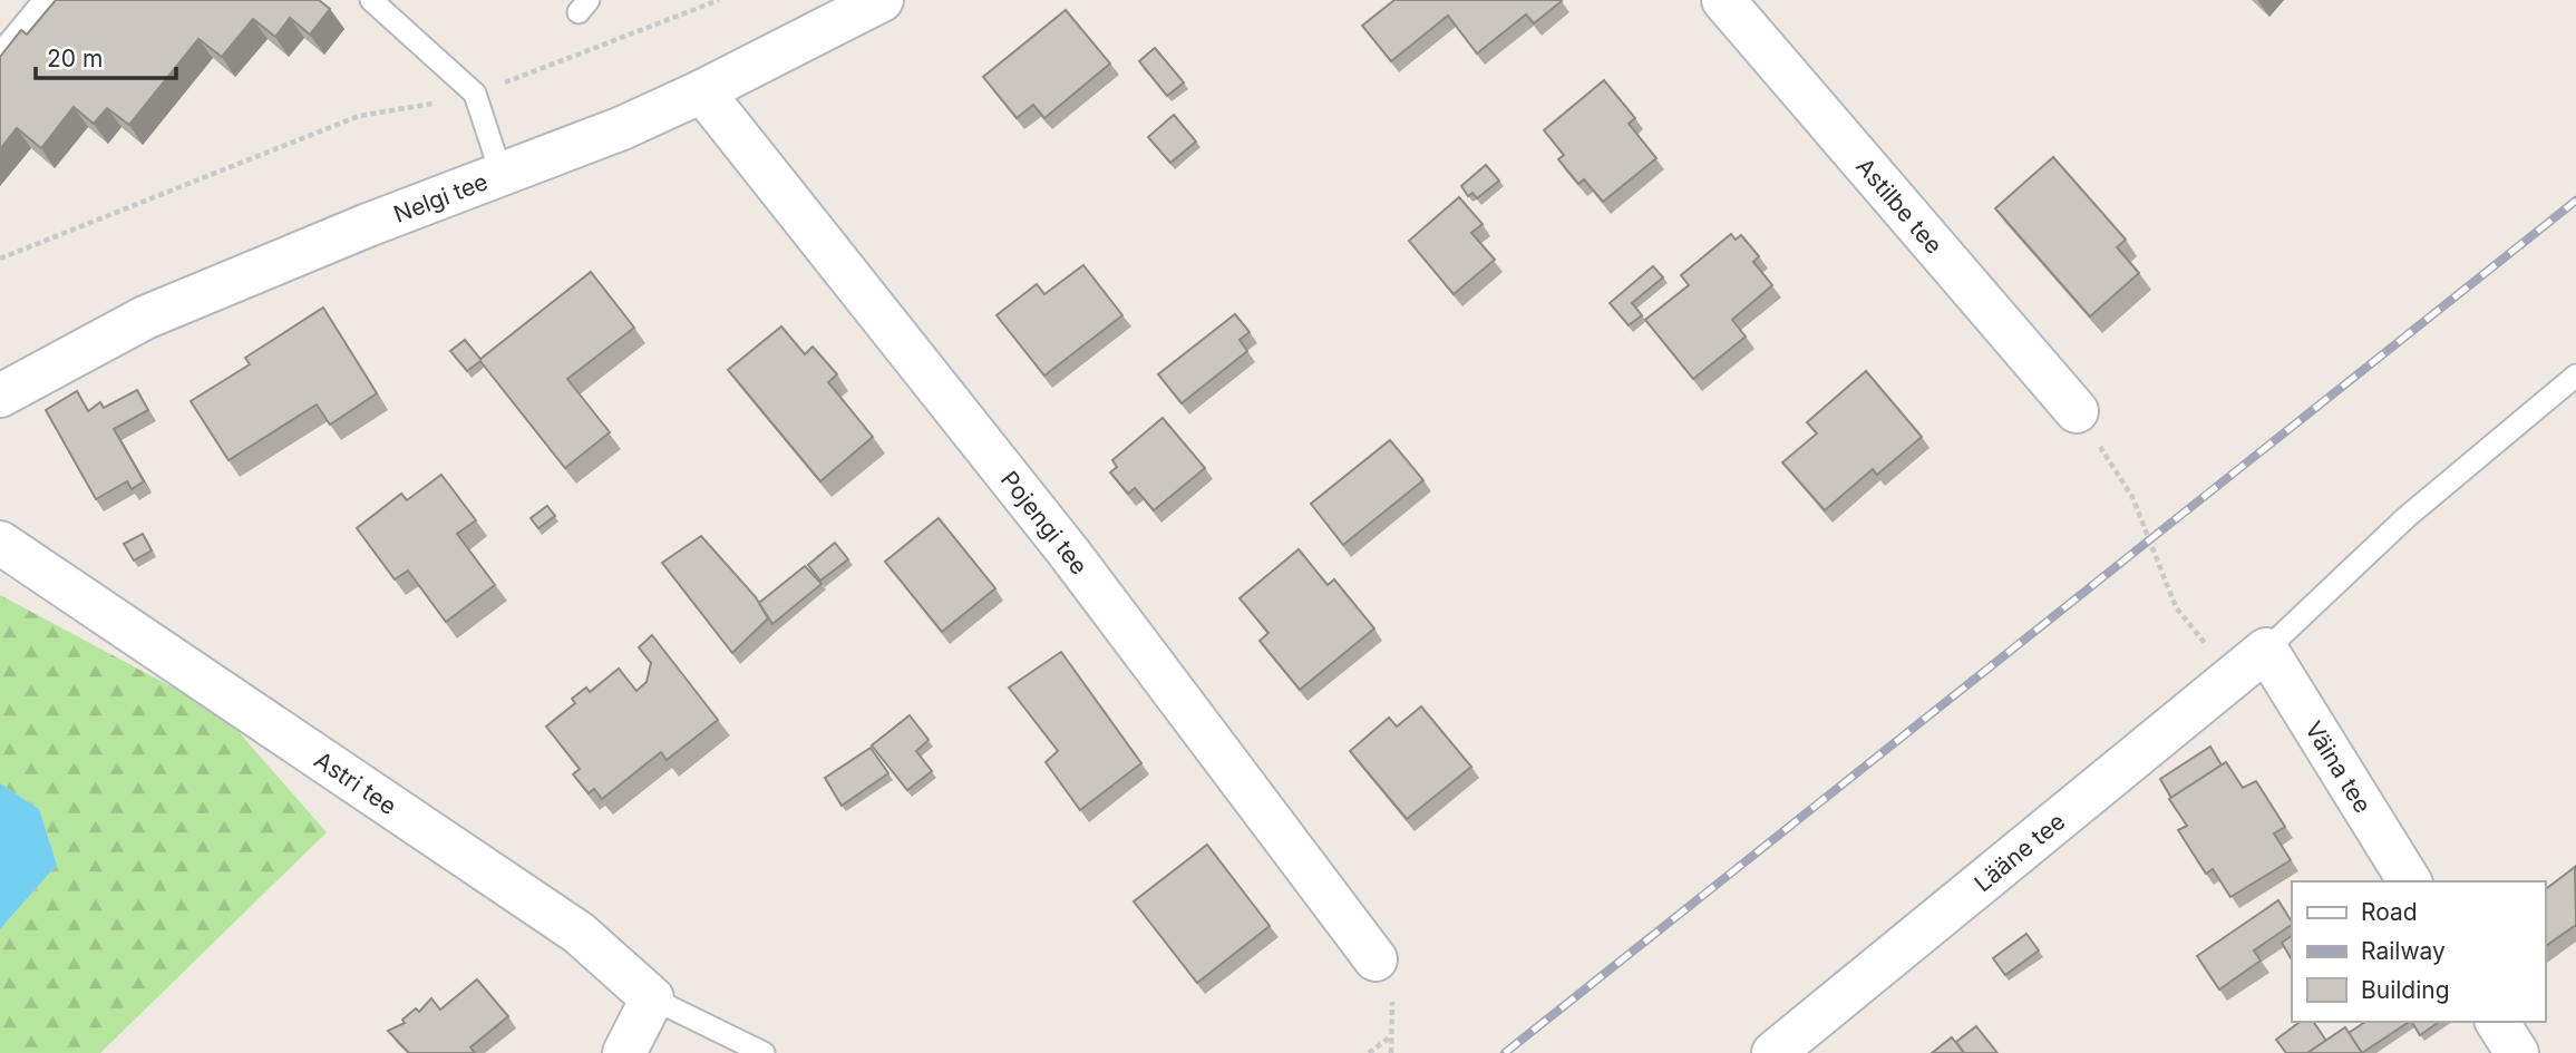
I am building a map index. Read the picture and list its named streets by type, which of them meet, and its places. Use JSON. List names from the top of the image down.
{
  "streets": {
    "street": [
      "Nelgi tee",
      "Astilbe tee",
      "Pojengi tee",
      "Väina tee",
      "Astri tee",
      "Lääne tee"
    ]
  },
  "crossings": [
    ["Nelgi tee", "Pojengi tee"],
    ["Väina tee", "Lääne tee"]
  ],
  "legend": ["Road", "Railway", "Building"],
  "scale_bar": "20 m"
}
